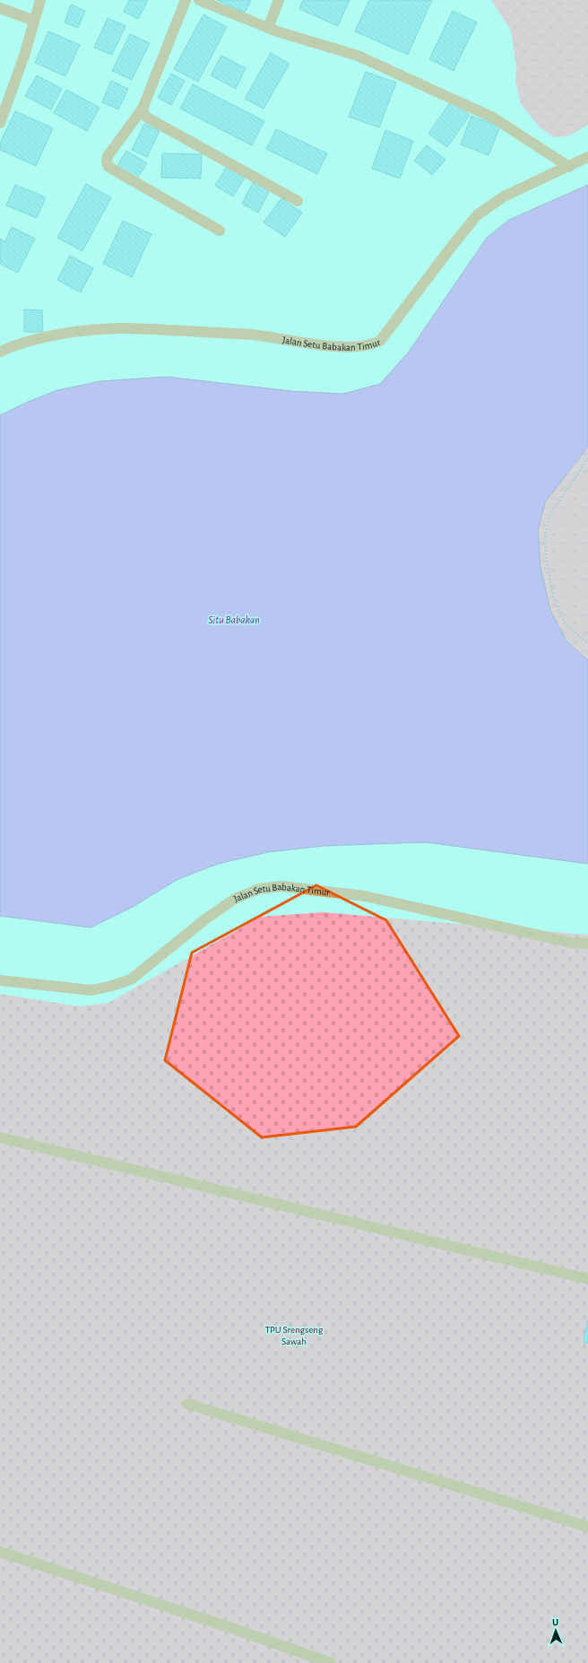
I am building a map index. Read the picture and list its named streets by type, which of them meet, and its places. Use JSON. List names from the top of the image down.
{
  "streets": {
    "street": ["Jalan Setu Babakan Timur"]
  },
  "water": ["Situ Babakan"],
  "parks": ["TPU Srengseng Sawah"],
  "north": "top"
}
